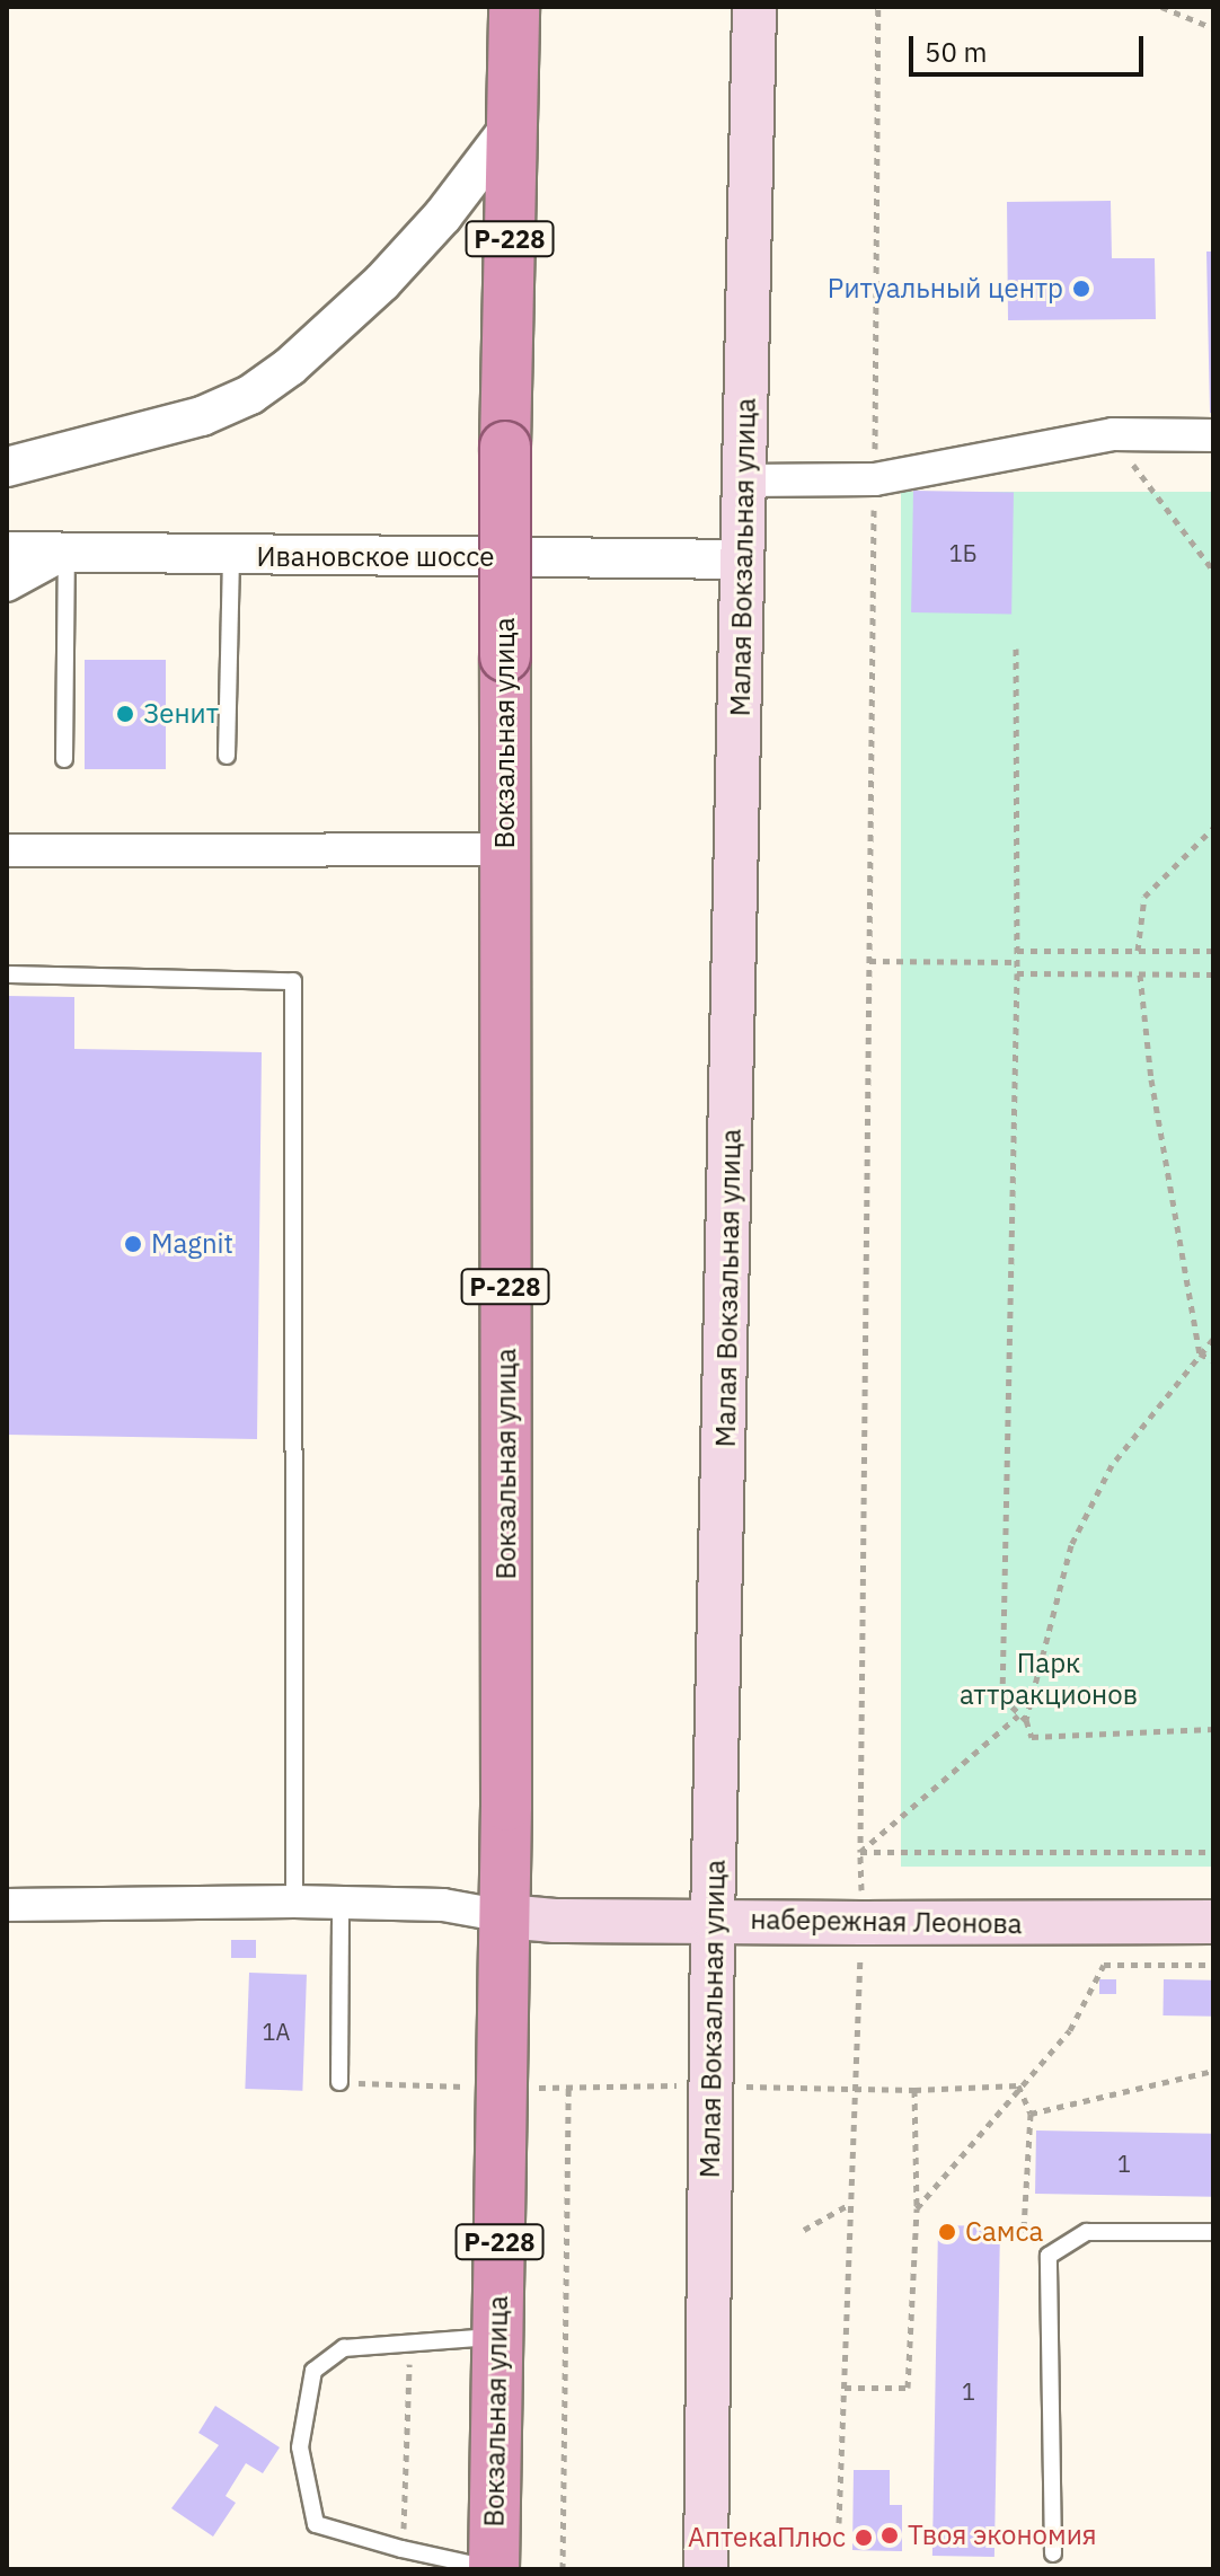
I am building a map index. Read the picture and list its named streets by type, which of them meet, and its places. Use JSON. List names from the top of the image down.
{
  "streets": {
    "highway": ["Р-228", "Вокзальная улица"],
    "main road": ["Малая Вокзальная улица", "набережная Леонова"],
    "street": ["Ивановское шоссе"]
  },
  "crossings": [
    ["Ивановское шоссе", "Малая Вокзальная улица"],
    ["Малая Вокзальная улица", "набережная Леонова"],
    ["Вокзальная улица", "набережная Леонова"]
  ],
  "parks": ["Парк аттракционов"],
  "places": [
    "Ритуальный центр",
    "Зенит",
    "Magnit",
    "Самса",
    "Твоя экономия",
    "АптекаПлюс"
  ],
  "house_numbers": [
    "1Б",
    "1А",
    "1",
    "1"
  ],
  "scale_bar": "50 m"
}
